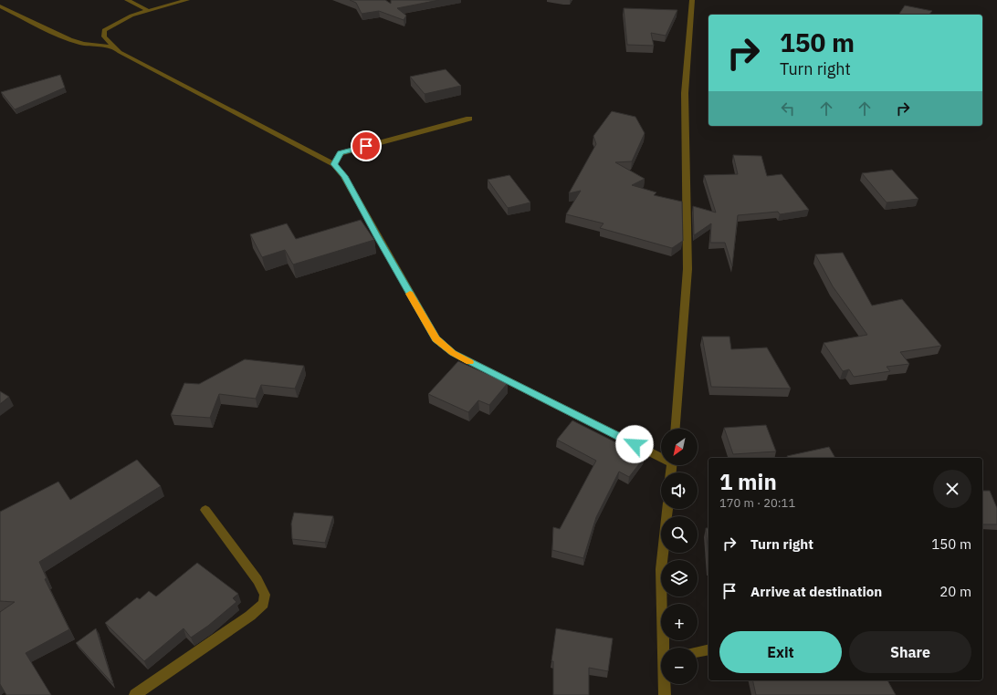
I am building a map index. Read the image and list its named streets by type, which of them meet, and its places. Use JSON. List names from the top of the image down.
{
  "north": "bottom left",
  "page": {
    "turn": ["150 m", "Turn right"],
    "map_buttons": ["+", "−"],
    "heading": ["1 min", "170 m · 20:11"],
    "list": [
      {
        "name": "Turn right",
        "value": "150 m"
      },
      {
        "name": "Arrive at destination",
        "value": "20 m"
      }
    ],
    "buttons": ["Exit", "Share"]
  }
}
